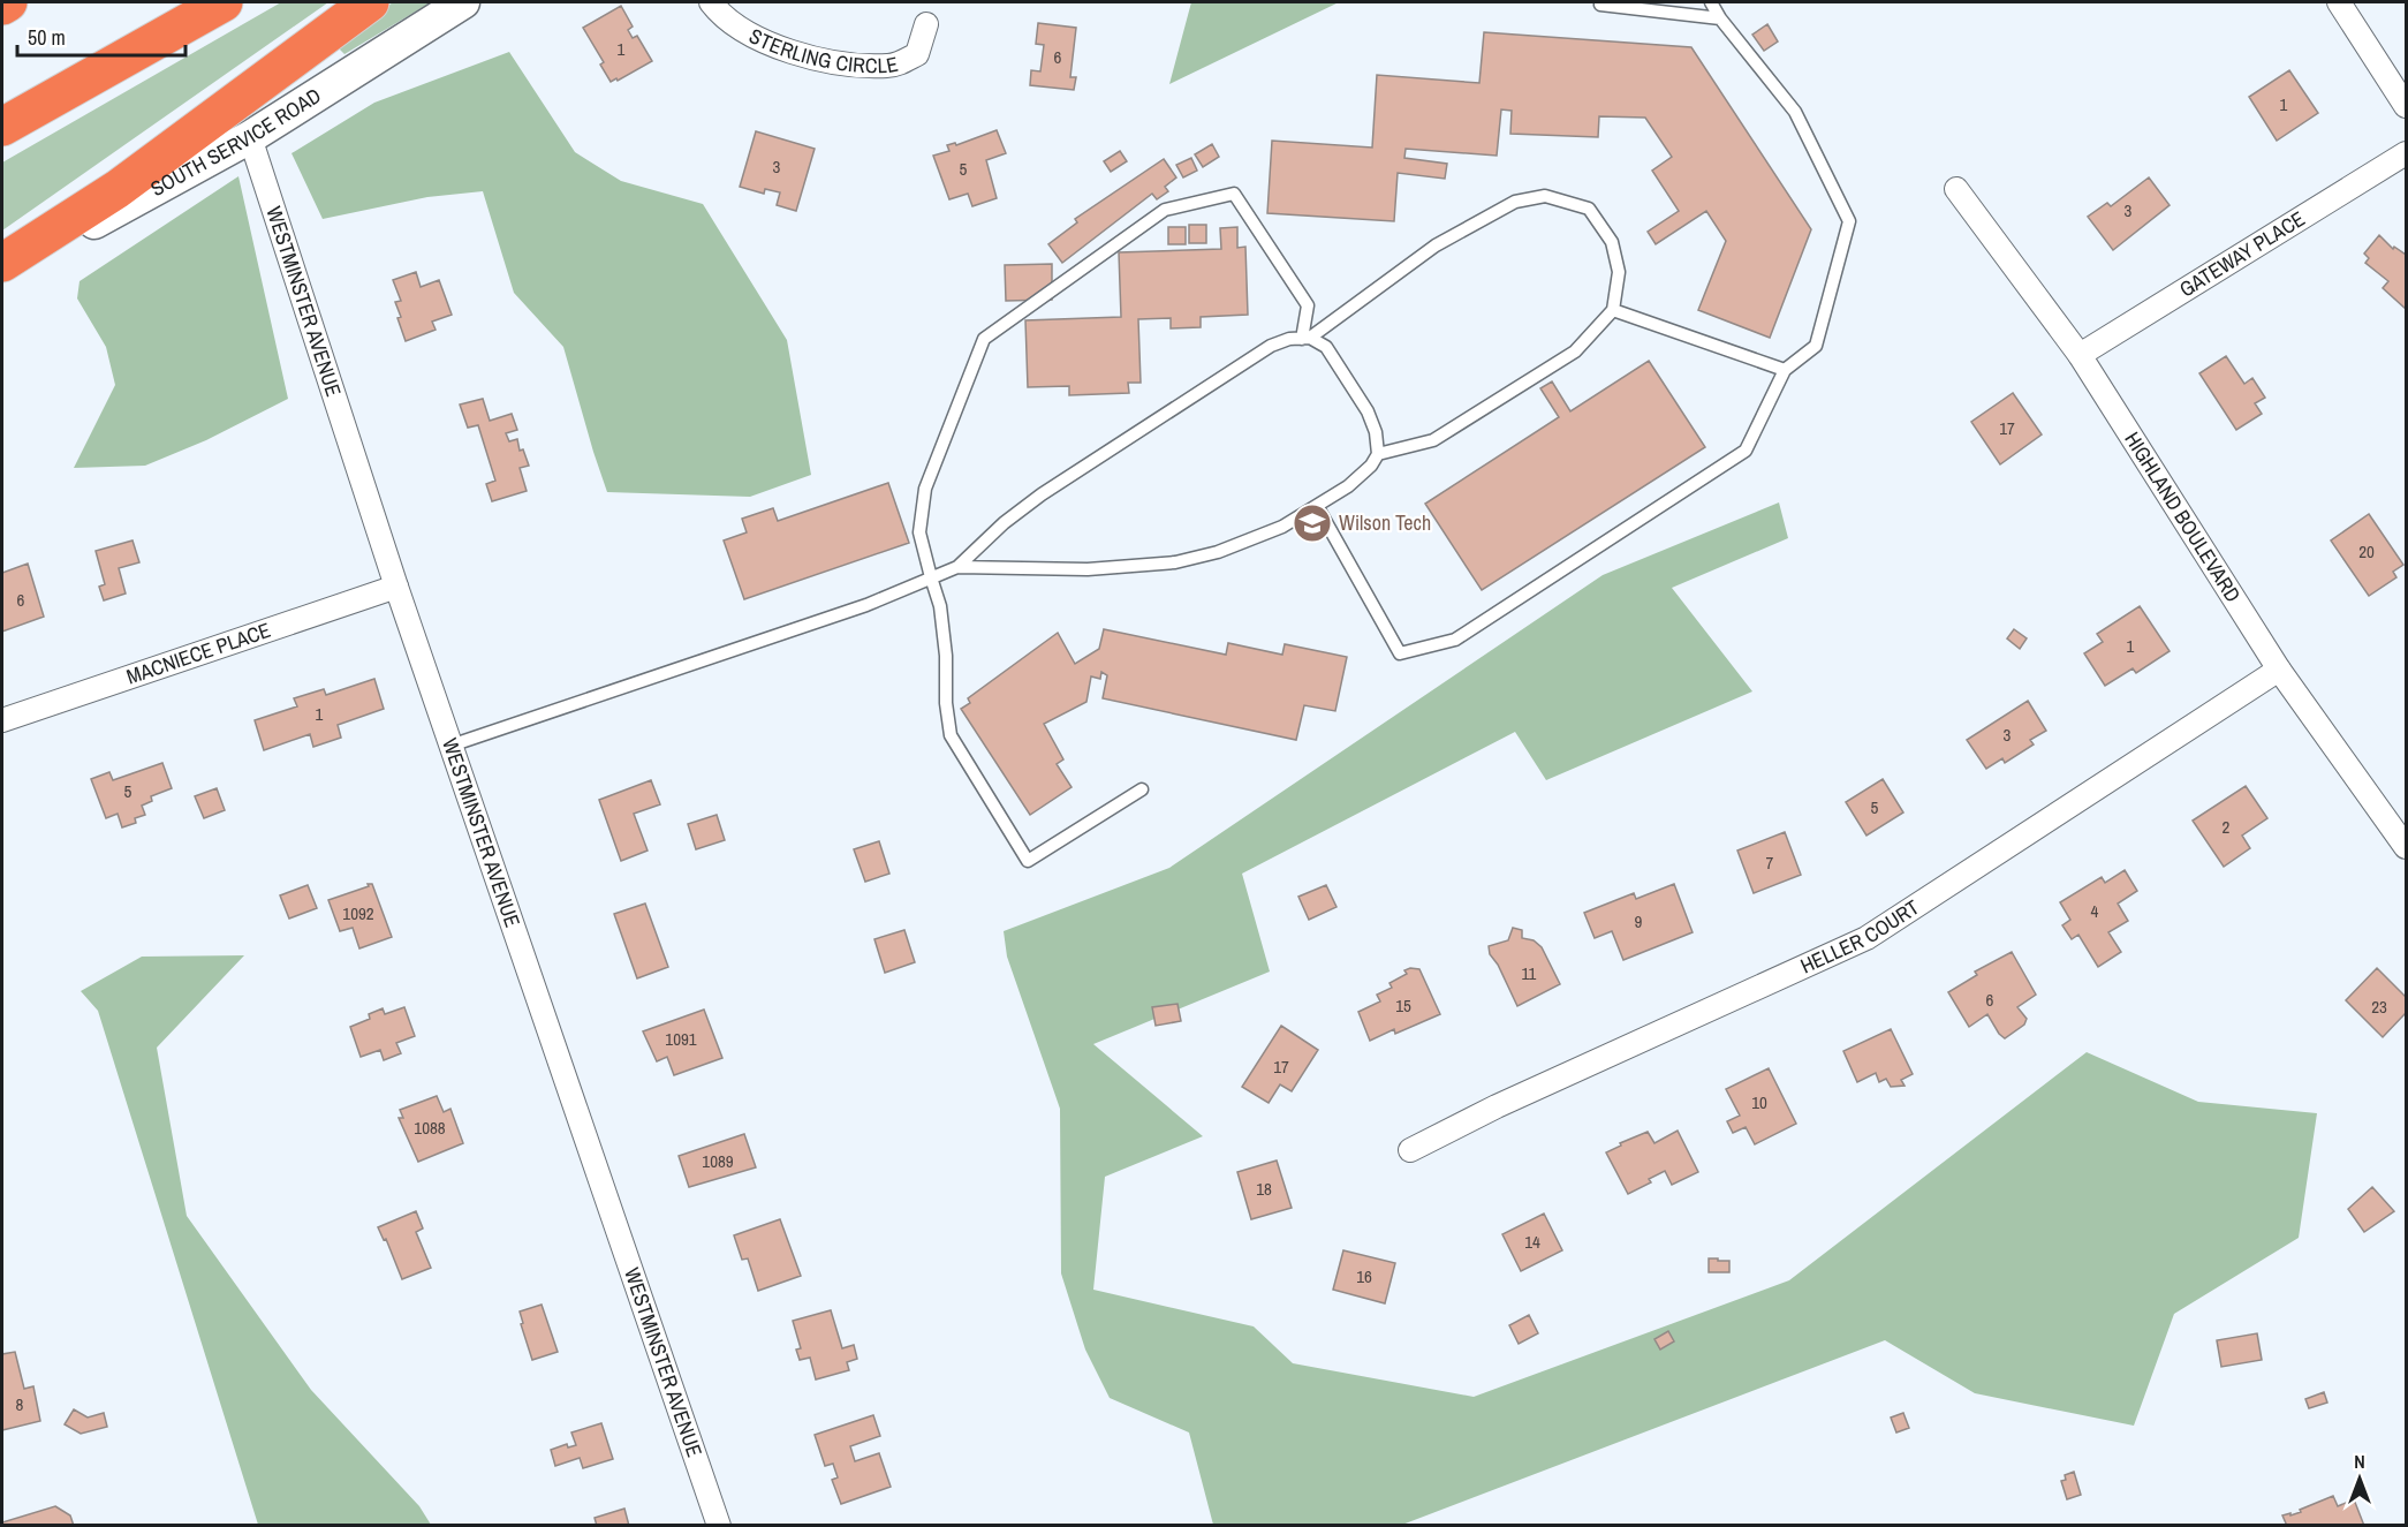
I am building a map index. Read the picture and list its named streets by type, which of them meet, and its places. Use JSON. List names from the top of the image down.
{
  "streets": {
    "main road": ["SOUTH SERVICE ROAD"],
    "street": [
      "STERLING CIRCLE",
      "GATEWAY PLACE",
      "WESTMINSTER AVENUE",
      "HIGHLAND BOULEVARD",
      "MACNIECE PLACE",
      "HELLER COURT"
    ]
  },
  "crossings": [
    ["SOUTH SERVICE ROAD", "WESTMINSTER AVENUE"],
    ["GATEWAY PLACE", "HIGHLAND BOULEVARD"],
    ["WESTMINSTER AVENUE", "MACNIECE PLACE"],
    ["HIGHLAND BOULEVARD", "HELLER COURT"]
  ],
  "places": {
    "school or university": ["Wilson Tech"]
  },
  "house_numbers": [
    "1",
    "6",
    "1",
    "3",
    "5",
    "3",
    "17",
    "20",
    "6",
    "1",
    "1",
    "3",
    "5",
    "5",
    "2",
    "7",
    "4",
    "1092",
    "9",
    "11",
    "6",
    "15",
    "23",
    "1091",
    "17",
    "10",
    "1088",
    "1089",
    "18",
    "14",
    "16",
    "8"
  ],
  "scale_bar": "50 m",
  "north": "top"
}
